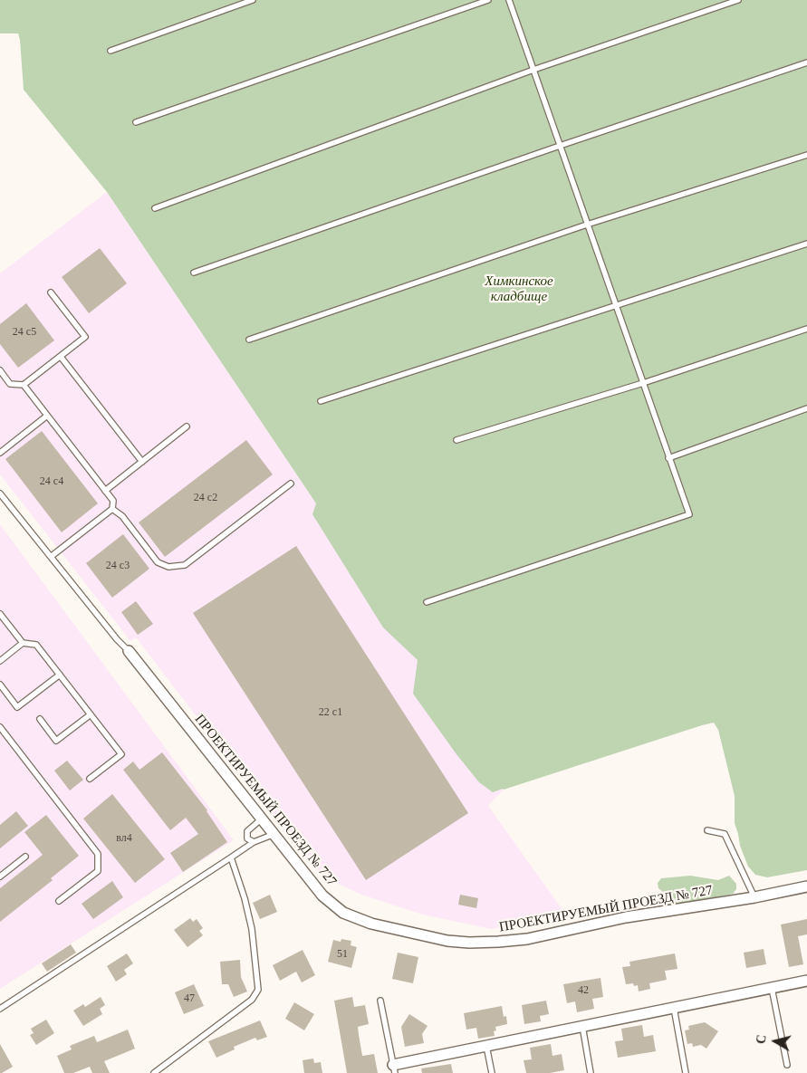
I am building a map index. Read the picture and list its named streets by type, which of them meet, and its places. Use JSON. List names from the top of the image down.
{
  "streets": {
    "street": ["ПРОЕКТИРУЕМЫЙ ПРОЕЗД № 727"]
  },
  "parks": ["Химкинское кладбище"],
  "house_numbers": [
    "24 с5",
    "24 с4",
    "24 с2",
    "24 с3",
    "22 с1",
    "вл4",
    "51",
    "42",
    "47"
  ],
  "north": "left"
}
